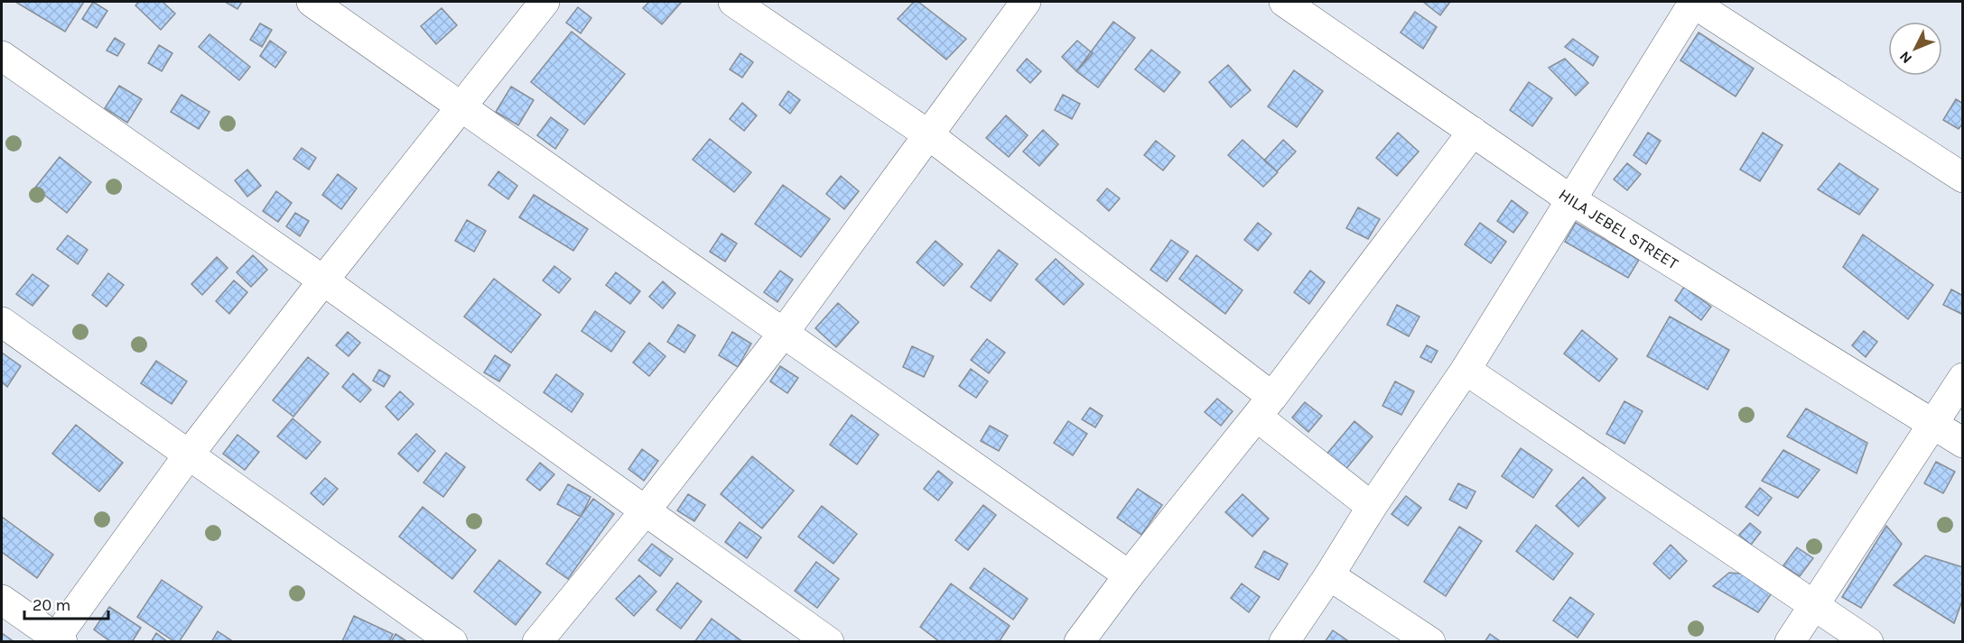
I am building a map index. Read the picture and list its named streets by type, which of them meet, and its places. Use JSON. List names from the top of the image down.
{
  "streets": {
    "street": ["HILA JEBEL STREET"]
  },
  "scale_bar": "20 m",
  "north": "bottom left"
}
